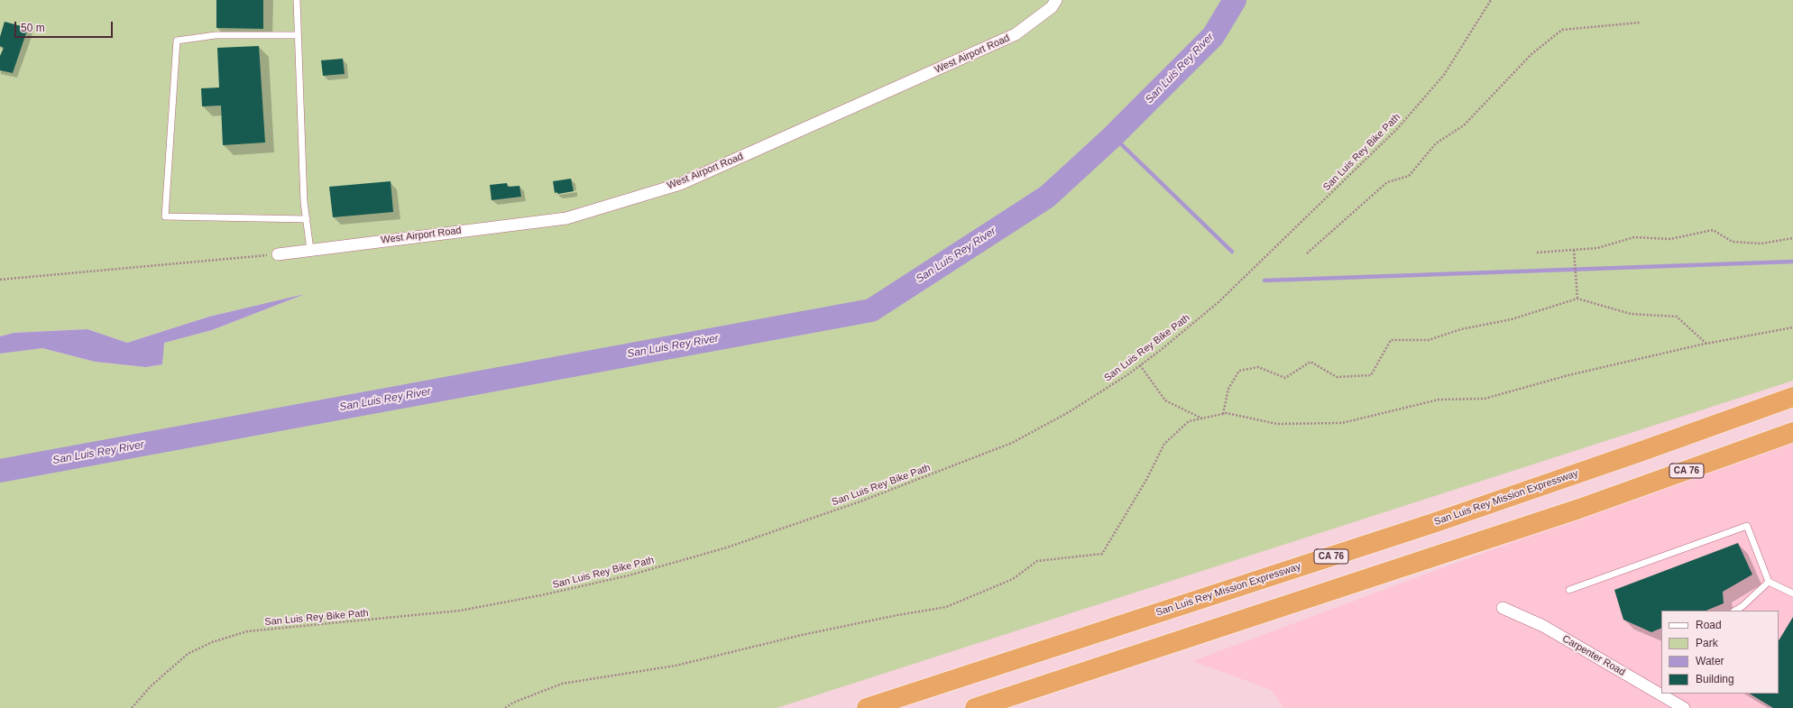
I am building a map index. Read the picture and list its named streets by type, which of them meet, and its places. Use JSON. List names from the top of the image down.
{
  "streets": {
    "highway": ["CA 76", "San Luis Rey Mission Expressway"],
    "street": ["West Airport Road", "Carpenter Road"],
    "path": ["San Luis Rey Bike Path"]
  },
  "water": ["San Luis Rey River"],
  "legend": [
    "Road",
    "Park",
    "Water",
    "Building"
  ],
  "scale_bar": "50 m"
}
